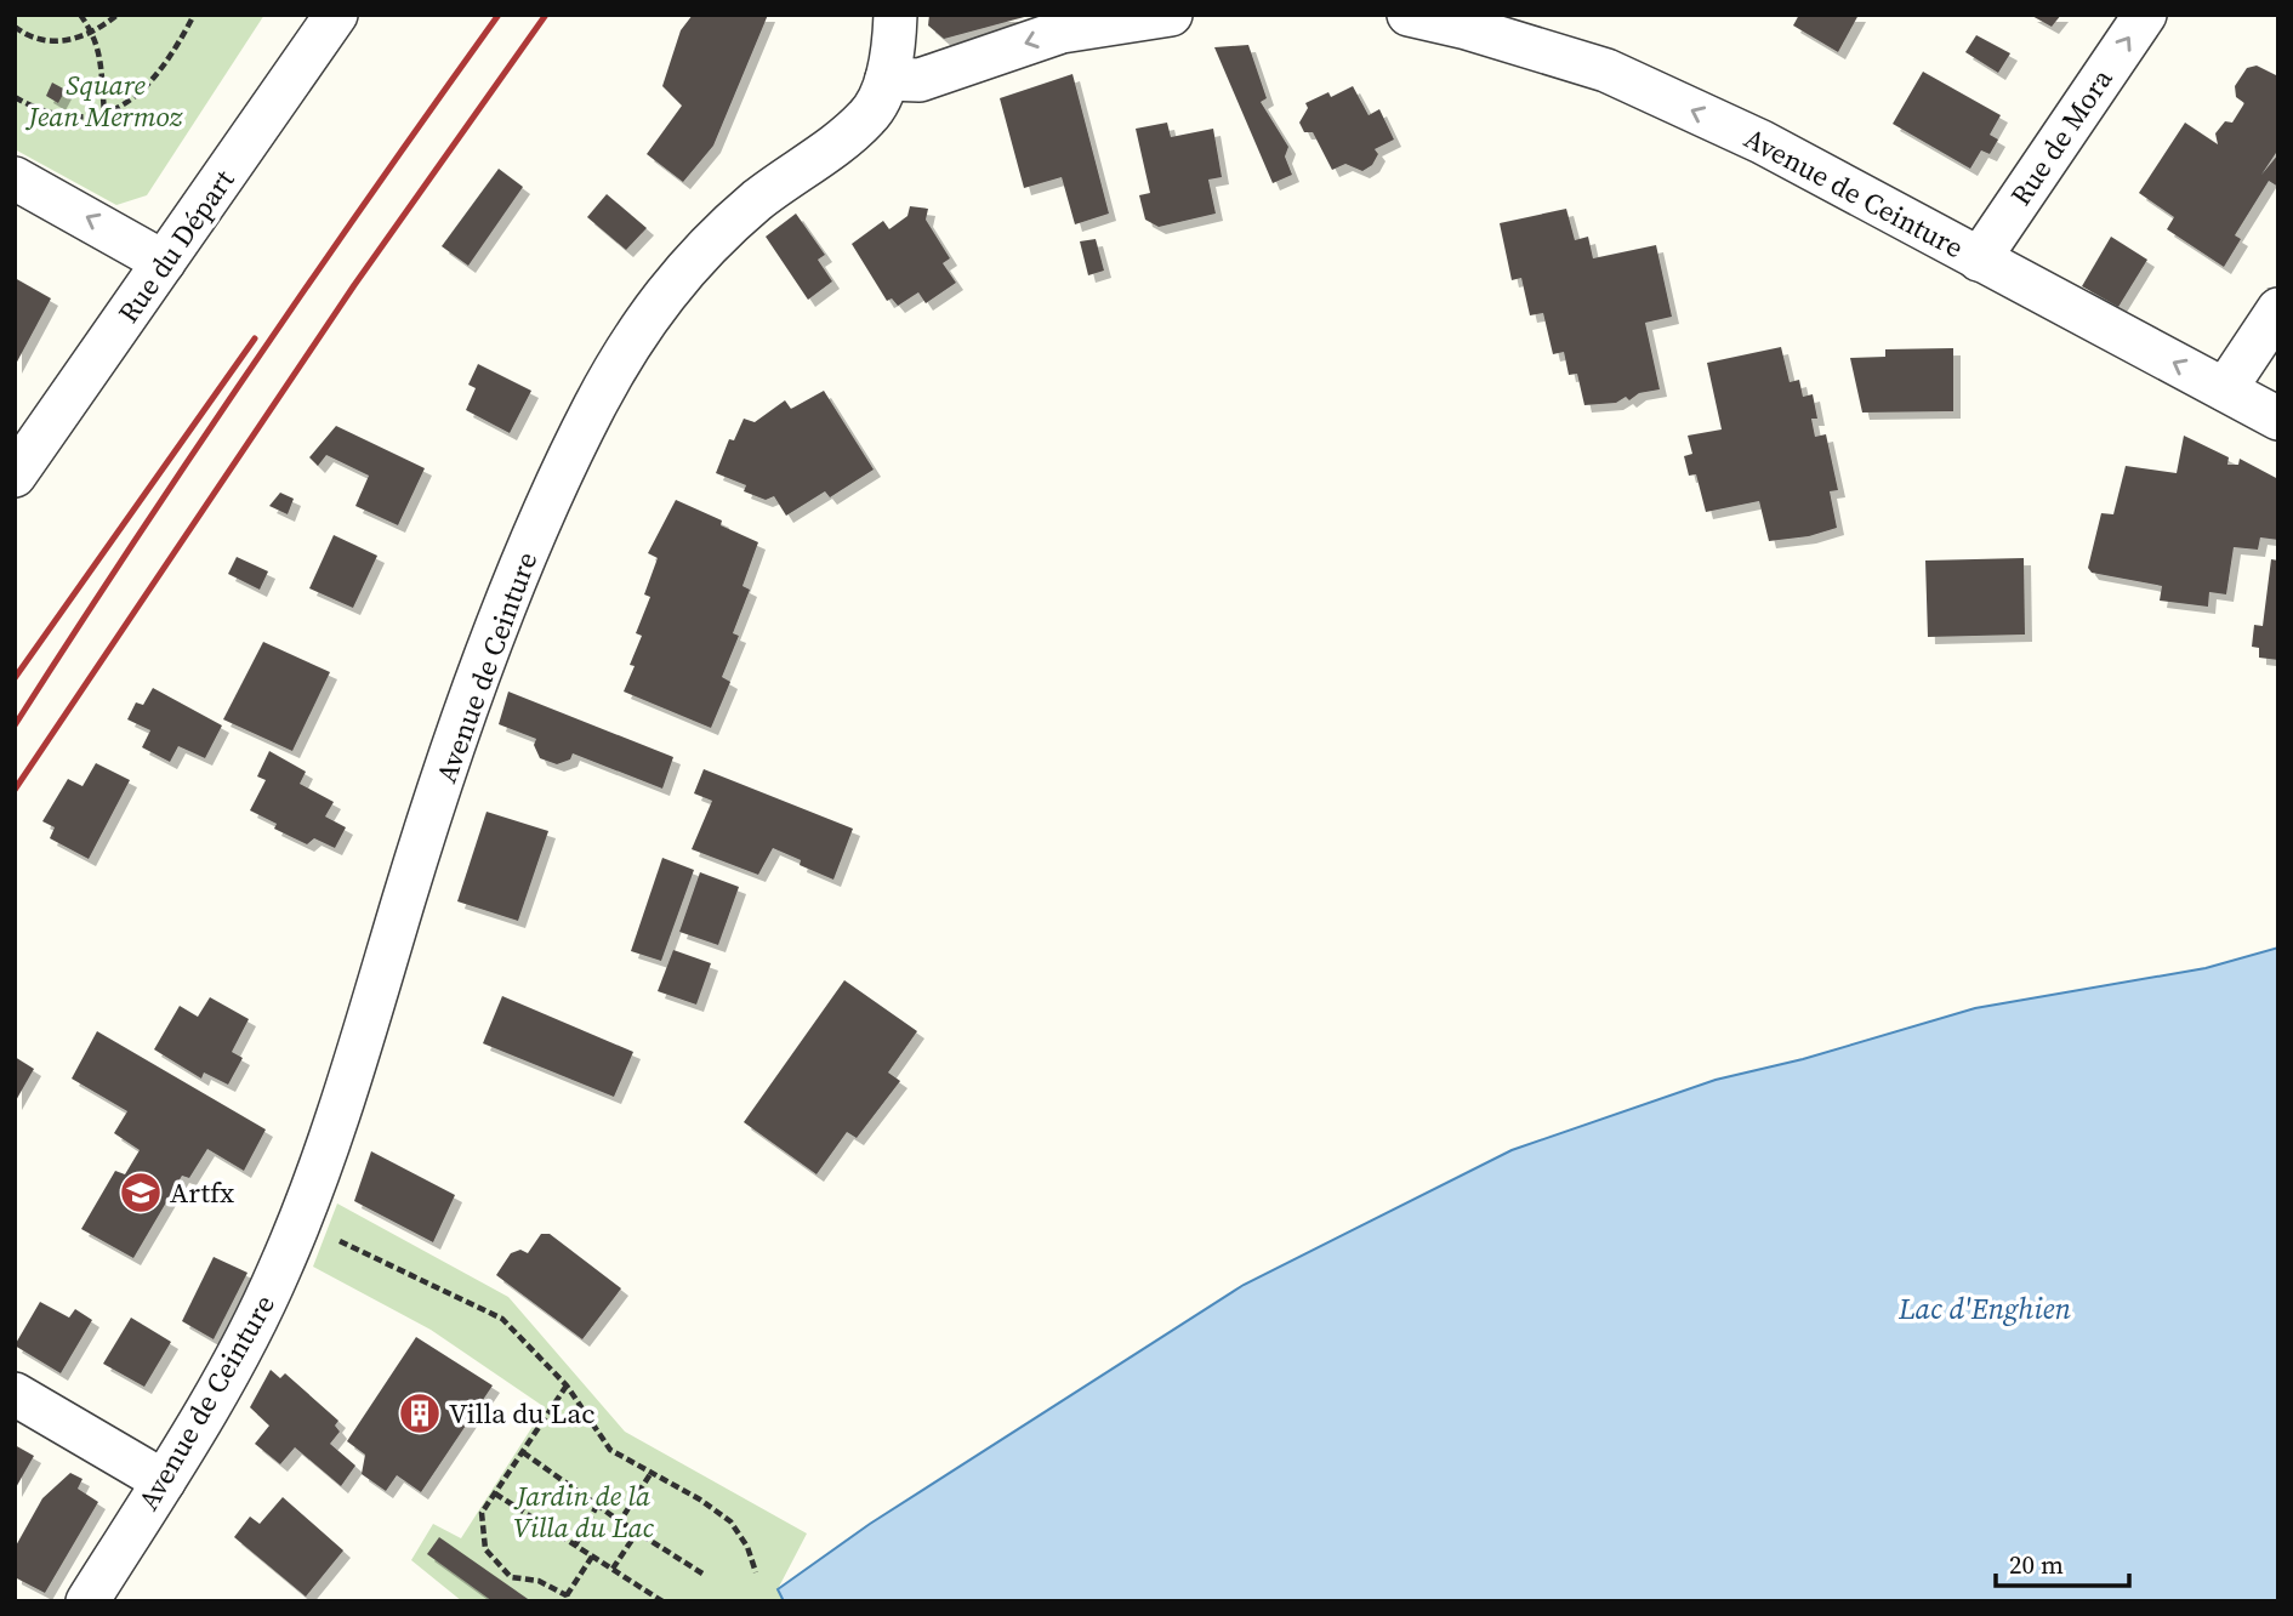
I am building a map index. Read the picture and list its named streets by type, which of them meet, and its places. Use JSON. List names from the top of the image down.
{
  "streets": {
    "street": ["Rue de Mora", "Avenue de Ceinture", "Rue du Départ"]
  },
  "crossings": [
    ["Rue de Mora", "Avenue de Ceinture"]
  ],
  "water": ["Lac d'Enghien"],
  "parks": ["Square Jean Mermoz", "Jardin de la Villa du Lac"],
  "places": {
    "school or university": ["Artfx"],
    "building": ["Villa du Lac"]
  },
  "scale_bar": "20 m"
}
